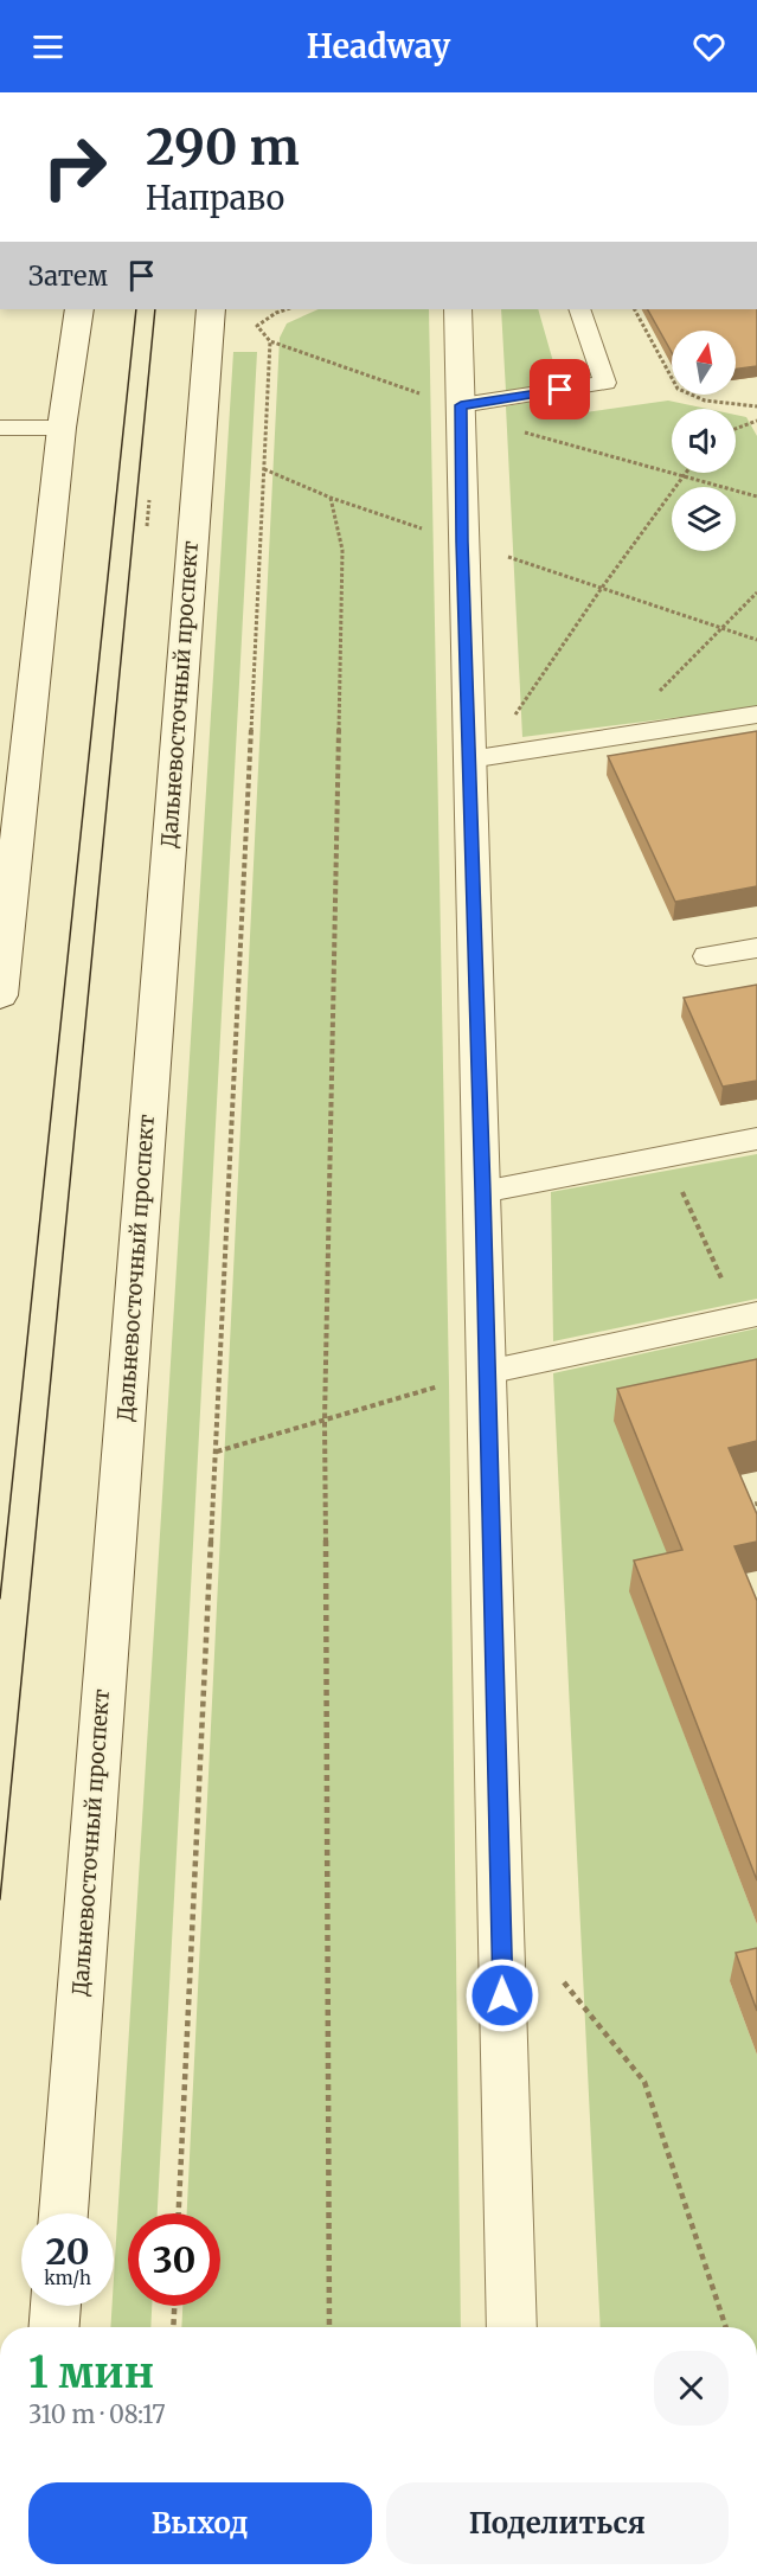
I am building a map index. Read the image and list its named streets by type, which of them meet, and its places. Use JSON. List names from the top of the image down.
{
  "streets": {
    "main road": ["Дальневосточный проспект"]
  },
  "north": "top",
  "page": {
    "header": "Headway",
    "turn": ["290 m", "Направо"],
    "then": "Затем",
    "speed": "20 km/h",
    "limit": "30",
    "heading": ["1 мин", "310 m · 08:17"],
    "buttons": ["Выход", "Поделиться"]
  }
}
